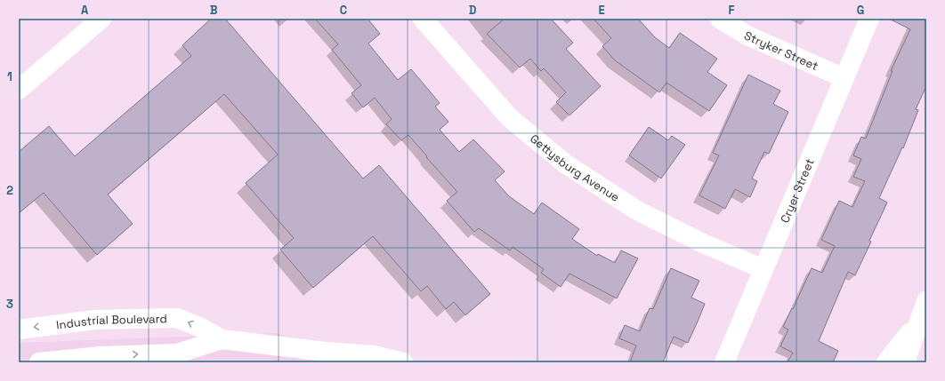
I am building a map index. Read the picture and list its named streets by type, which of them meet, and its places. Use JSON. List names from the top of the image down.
{
  "streets": {
    "main road": [
      "Stryker Street",
      "Gettysburg Avenue",
      "Cryer Street",
      "Industrial Boulevard"
    ]
  },
  "crossings": [
    ["Stryker Street", "Cryer Street"],
    ["Gettysburg Avenue", "Cryer Street"]
  ],
  "grid": {
    "columns": [
      "A",
      "B",
      "C",
      "D",
      "E",
      "F",
      "G"
    ],
    "rows": ["1", "2", "3"]
  }
}
